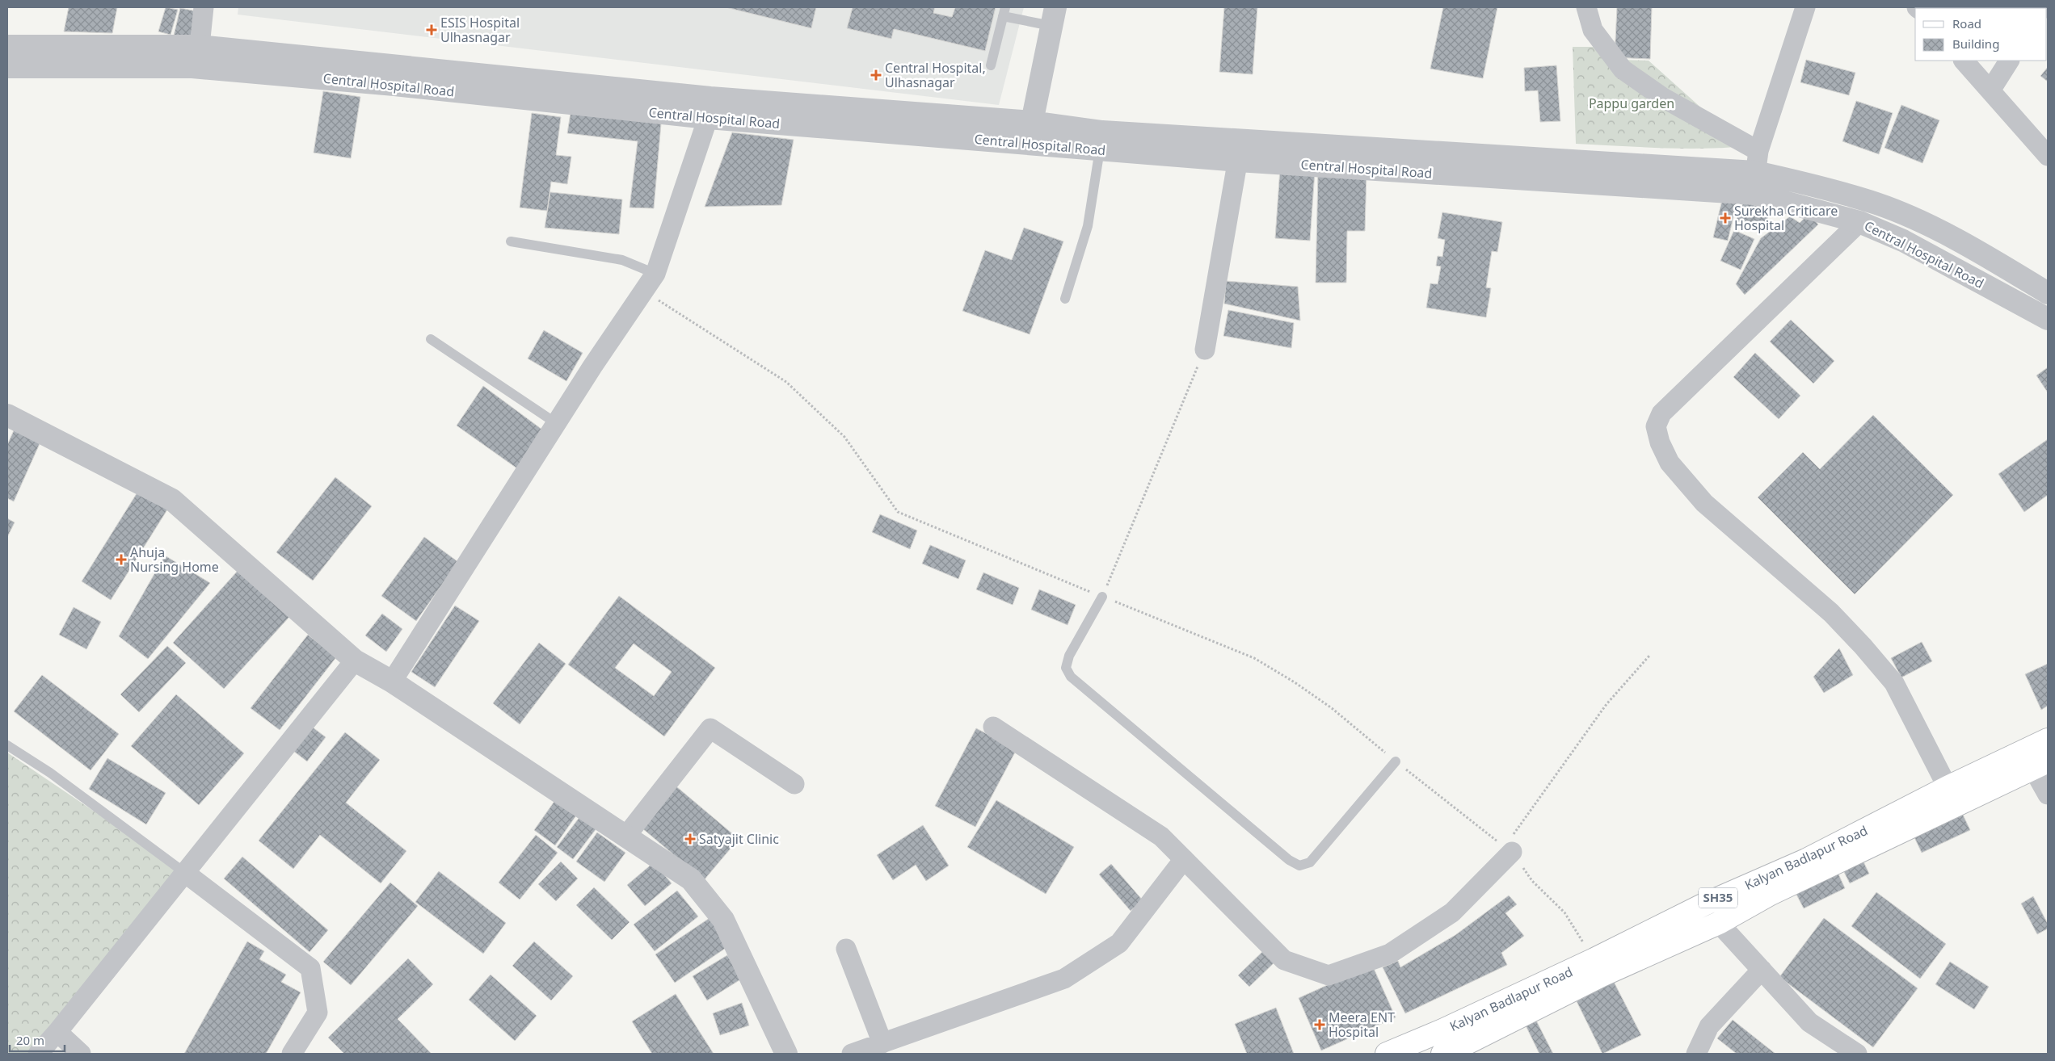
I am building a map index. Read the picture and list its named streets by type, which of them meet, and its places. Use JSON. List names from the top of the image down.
{
  "streets": {
    "main road": ["Kalyan Badlapur Road", "SH35"],
    "street": ["Central Hospital Road"]
  },
  "parks": ["Pappu garden"],
  "places": {
    "health": [
      "ESIS Hospital Ulhasnagar",
      "Central Hospital, Ulhasnagar",
      "Surekha Criticare Hospital",
      "Ahuja Nursing Home",
      "Satyajit Clinic",
      "Meera ENT Hospital"
    ]
  },
  "legend": ["Road", "Building"],
  "scale_bar": "20 m"
}
